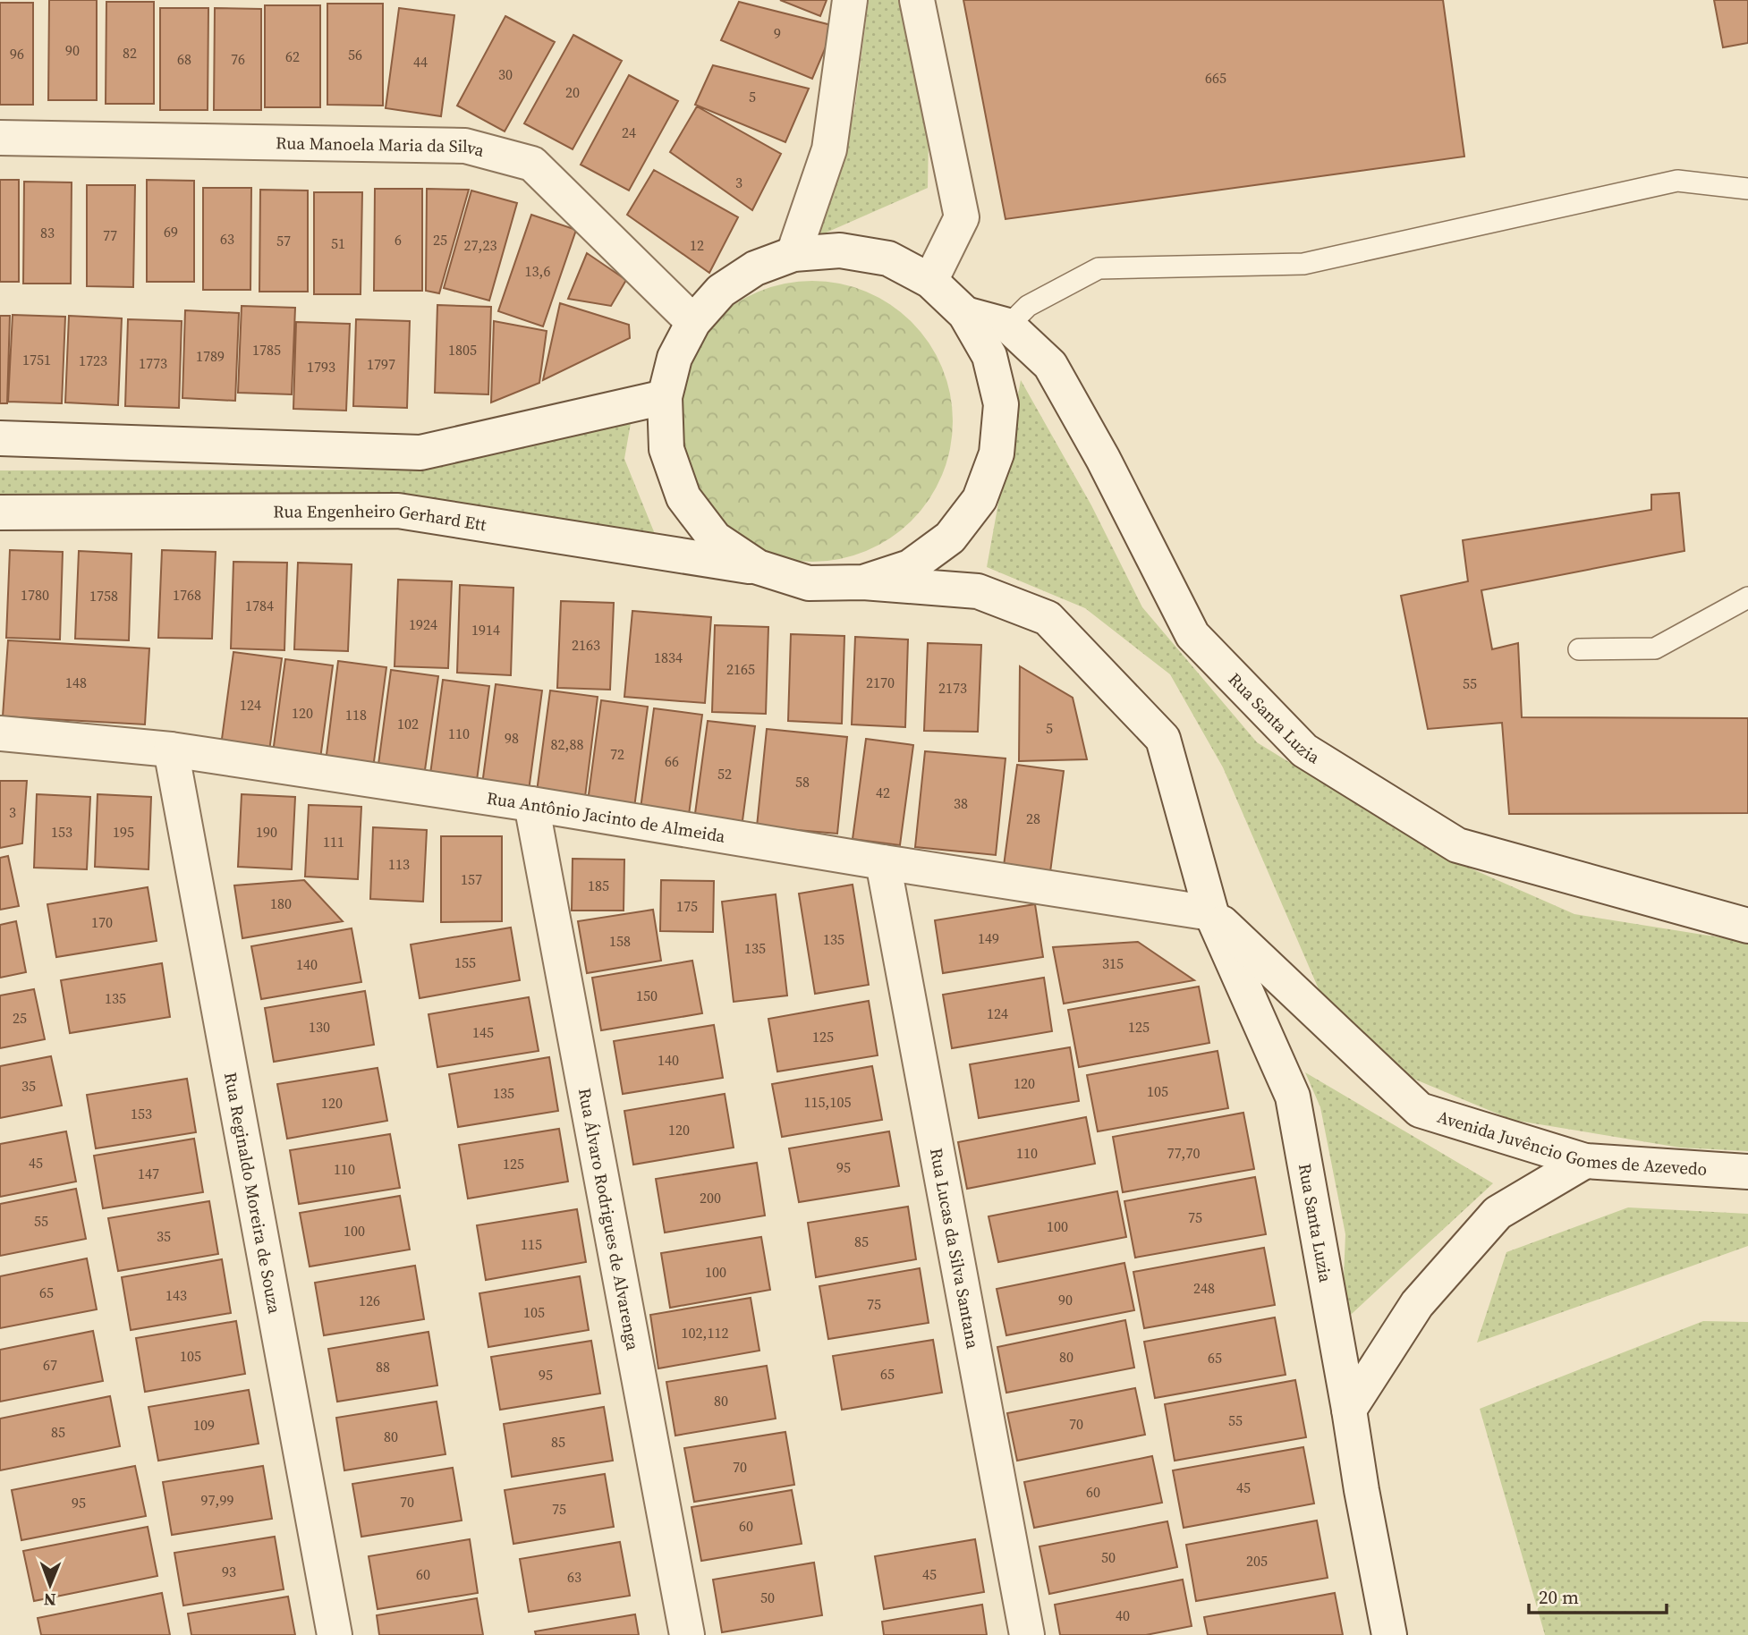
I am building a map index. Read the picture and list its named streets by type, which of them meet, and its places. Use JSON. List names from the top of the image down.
{
  "streets": {
    "main road": [
      "Rua Manoela Maria da Silva",
      "Rua Engenheiro Gerhard Ett",
      "Rua Santa Luzia",
      "Rua Antônio Jacinto de Almeida",
      "Avenida Juvêncio Gomes de Azevedo",
      "Rua Reginaldo Moreira de Souza",
      "Rua Álvaro Rodrigues de Alvarenga",
      "Rua Lucas da Silva Santana"
    ]
  },
  "crossings": [
    ["Rua Santa Luzia", "Rua Antônio Jacinto de Almeida"],
    ["Rua Santa Luzia", "Avenida Juvêncio Gomes de Azevedo"],
    ["Rua Antônio Jacinto de Almeida", "Avenida Juvêncio Gomes de Azevedo"],
    ["Rua Antônio Jacinto de Almeida", "Rua Reginaldo Moreira de Souza"],
    ["Rua Antônio Jacinto de Almeida", "Rua Álvaro Rodrigues de Alvarenga"],
    ["Rua Antônio Jacinto de Almeida", "Rua Lucas da Silva Santana"]
  ],
  "house_numbers": [
    "9",
    "90",
    "82",
    "96",
    "56",
    "62",
    "68",
    "76",
    "44",
    "30",
    "665",
    "20",
    "5",
    "24",
    "3",
    "69",
    "83",
    "77",
    "63",
    "6",
    "25",
    "57",
    "51",
    "27,23",
    "12",
    "13,6",
    "1785",
    "1805",
    "1789",
    "1751",
    "1723",
    "1773",
    "1797",
    "1793",
    "1780",
    "1768",
    "1758",
    "1784",
    "1924",
    "1914",
    "2163",
    "1834",
    "2165",
    "148",
    "2170",
    "55",
    "2173",
    "124",
    "120",
    "118",
    "102",
    "5",
    "110",
    "98",
    "82,88",
    "72",
    "66",
    "52",
    "58",
    "42",
    "38",
    "3",
    "28",
    "153",
    "195",
    "190",
    "111",
    "113",
    "157",
    "185",
    "180",
    "175",
    "170",
    "149",
    "135",
    "158",
    "135",
    "155",
    "315",
    "140",
    "150",
    "135",
    "124",
    "25",
    "130",
    "125",
    "145",
    "125",
    "140",
    "120",
    "35",
    "105",
    "135",
    "115,105",
    "120",
    "153",
    "120",
    "110",
    "77,70",
    "45",
    "125",
    "95",
    "110",
    "147",
    "200",
    "75",
    "55",
    "100",
    "100",
    "35",
    "85",
    "115",
    "100",
    "248",
    "65",
    "143",
    "90",
    "126",
    "75",
    "105",
    "102,112",
    "105",
    "80",
    "65",
    "67",
    "88",
    "65",
    "95",
    "80",
    "55",
    "70",
    "109",
    "85",
    "80",
    "85",
    "70",
    "45",
    "60",
    "97,99",
    "70",
    "95",
    "75",
    "60",
    "50",
    "205",
    "93",
    "60",
    "45",
    "63",
    "50",
    "40"
  ],
  "scale_bar": "20 m",
  "north": "bottom"
}
